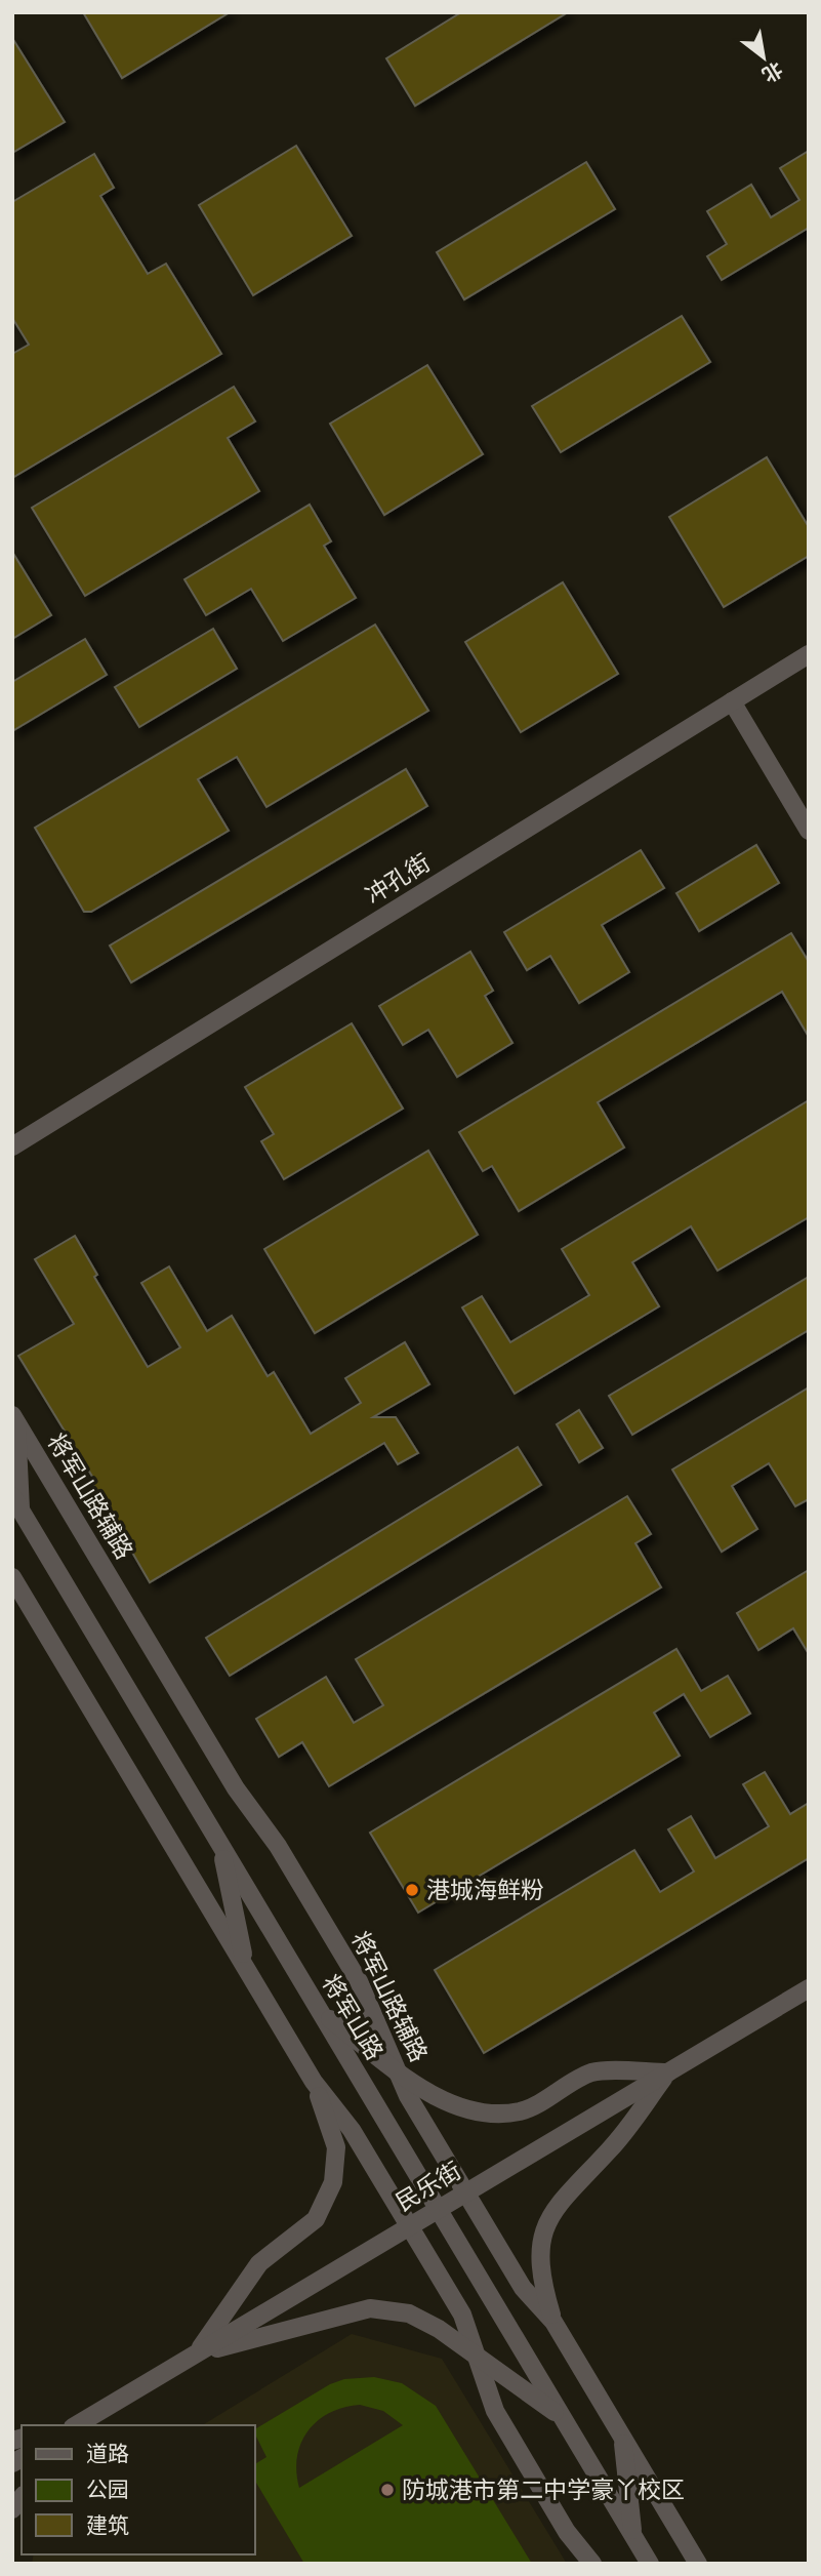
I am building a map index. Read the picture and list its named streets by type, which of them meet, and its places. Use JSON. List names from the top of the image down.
{
  "streets": {
    "street": [
      "冲孔街",
      "将军山路辅路",
      "将军山路",
      "民乐街"
    ]
  },
  "crossings": [
    ["将军山路辅路", "民乐街"],
    ["将军山路", "民乐街"]
  ],
  "places": ["港城海鲜粉", "防城港市第二中学豪丫校区"],
  "legend": ["道路", "公园", "建筑"],
  "north": "bottom right"
}
